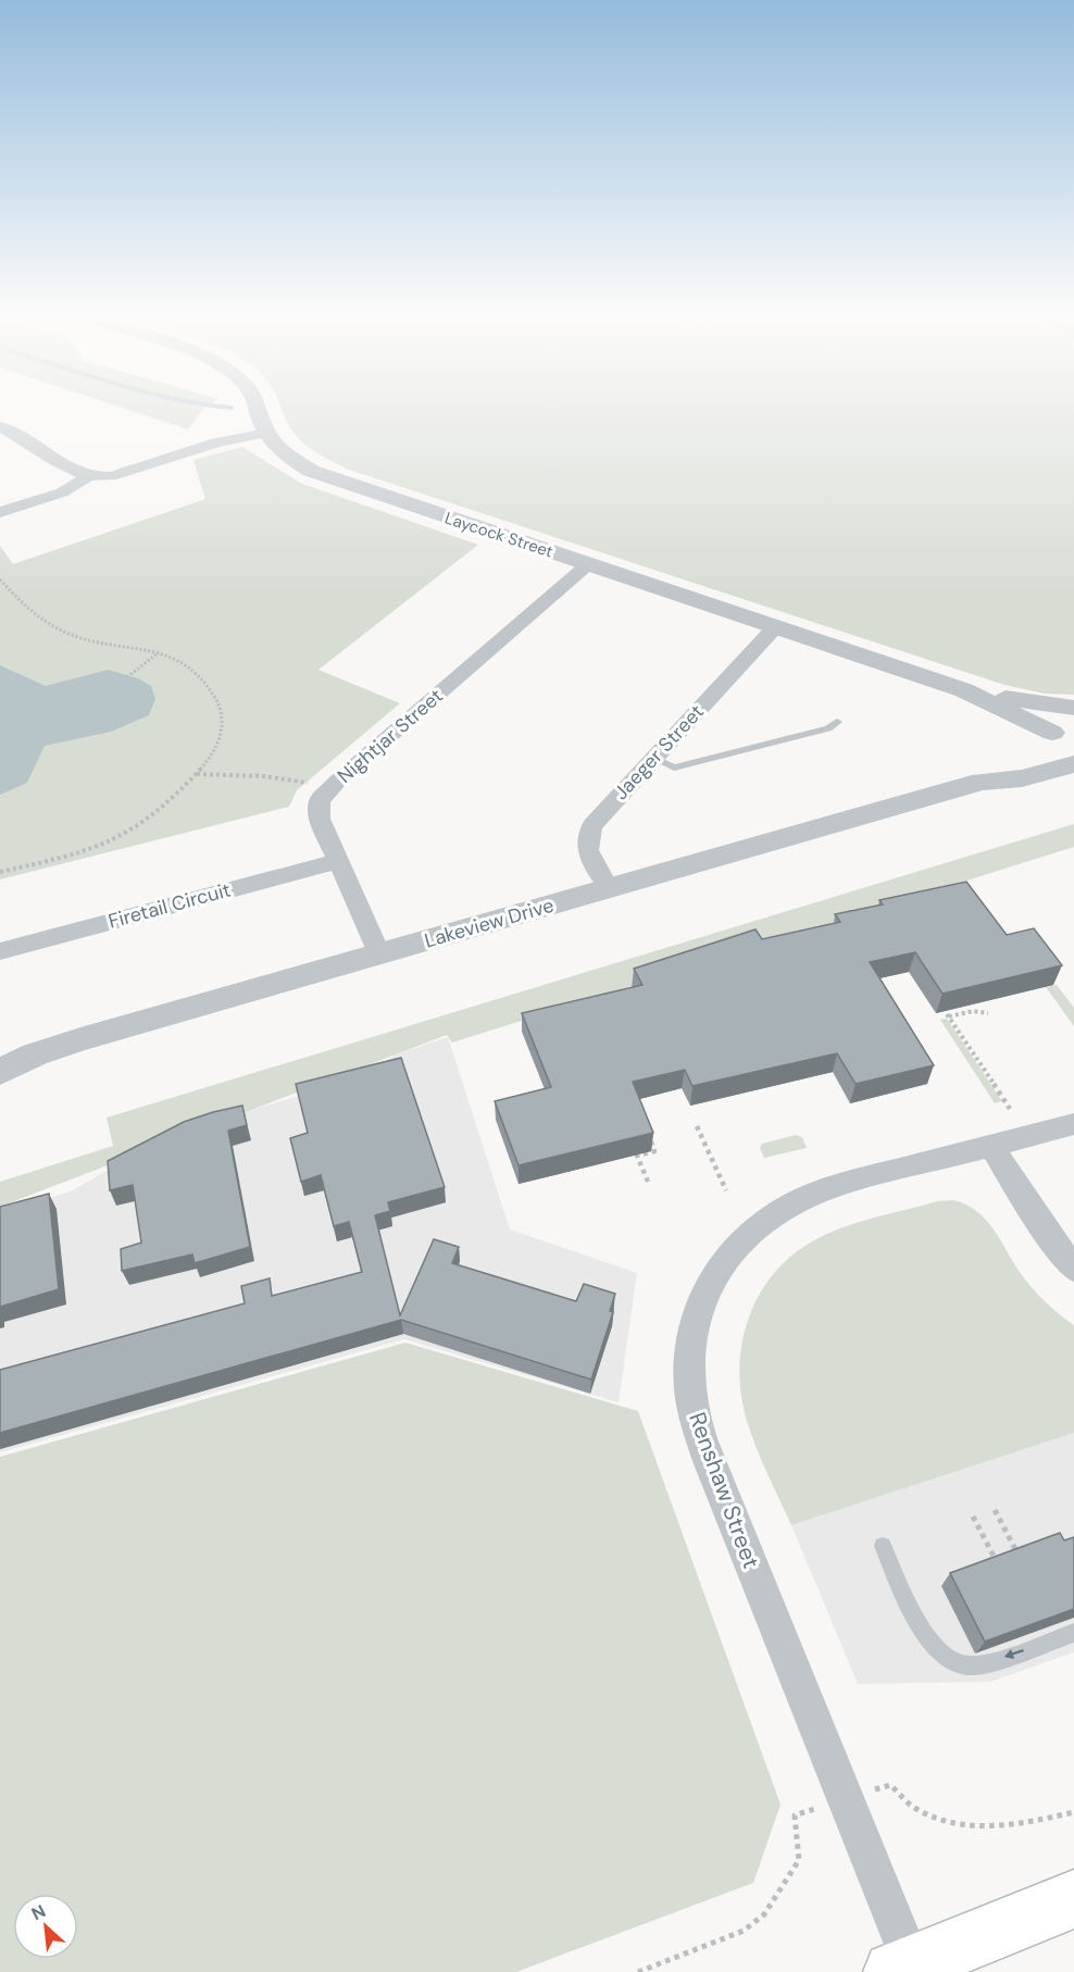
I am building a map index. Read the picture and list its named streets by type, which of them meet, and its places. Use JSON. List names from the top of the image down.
{
  "streets": {
    "street": [
      "Laycock Street",
      "Nightjar Street",
      "Jaeger Street",
      "Firetail Circuit",
      "Lakeview Drive",
      "Renshaw Street"
    ]
  },
  "crossings": [
    ["Laycock Street", "Nightjar Street"],
    ["Laycock Street", "Jaeger Street"],
    ["Laycock Street", "Lakeview Drive"],
    ["Nightjar Street", "Firetail Circuit"],
    ["Nightjar Street", "Lakeview Drive"],
    ["Jaeger Street", "Lakeview Drive"]
  ],
  "north": "top left"
}
